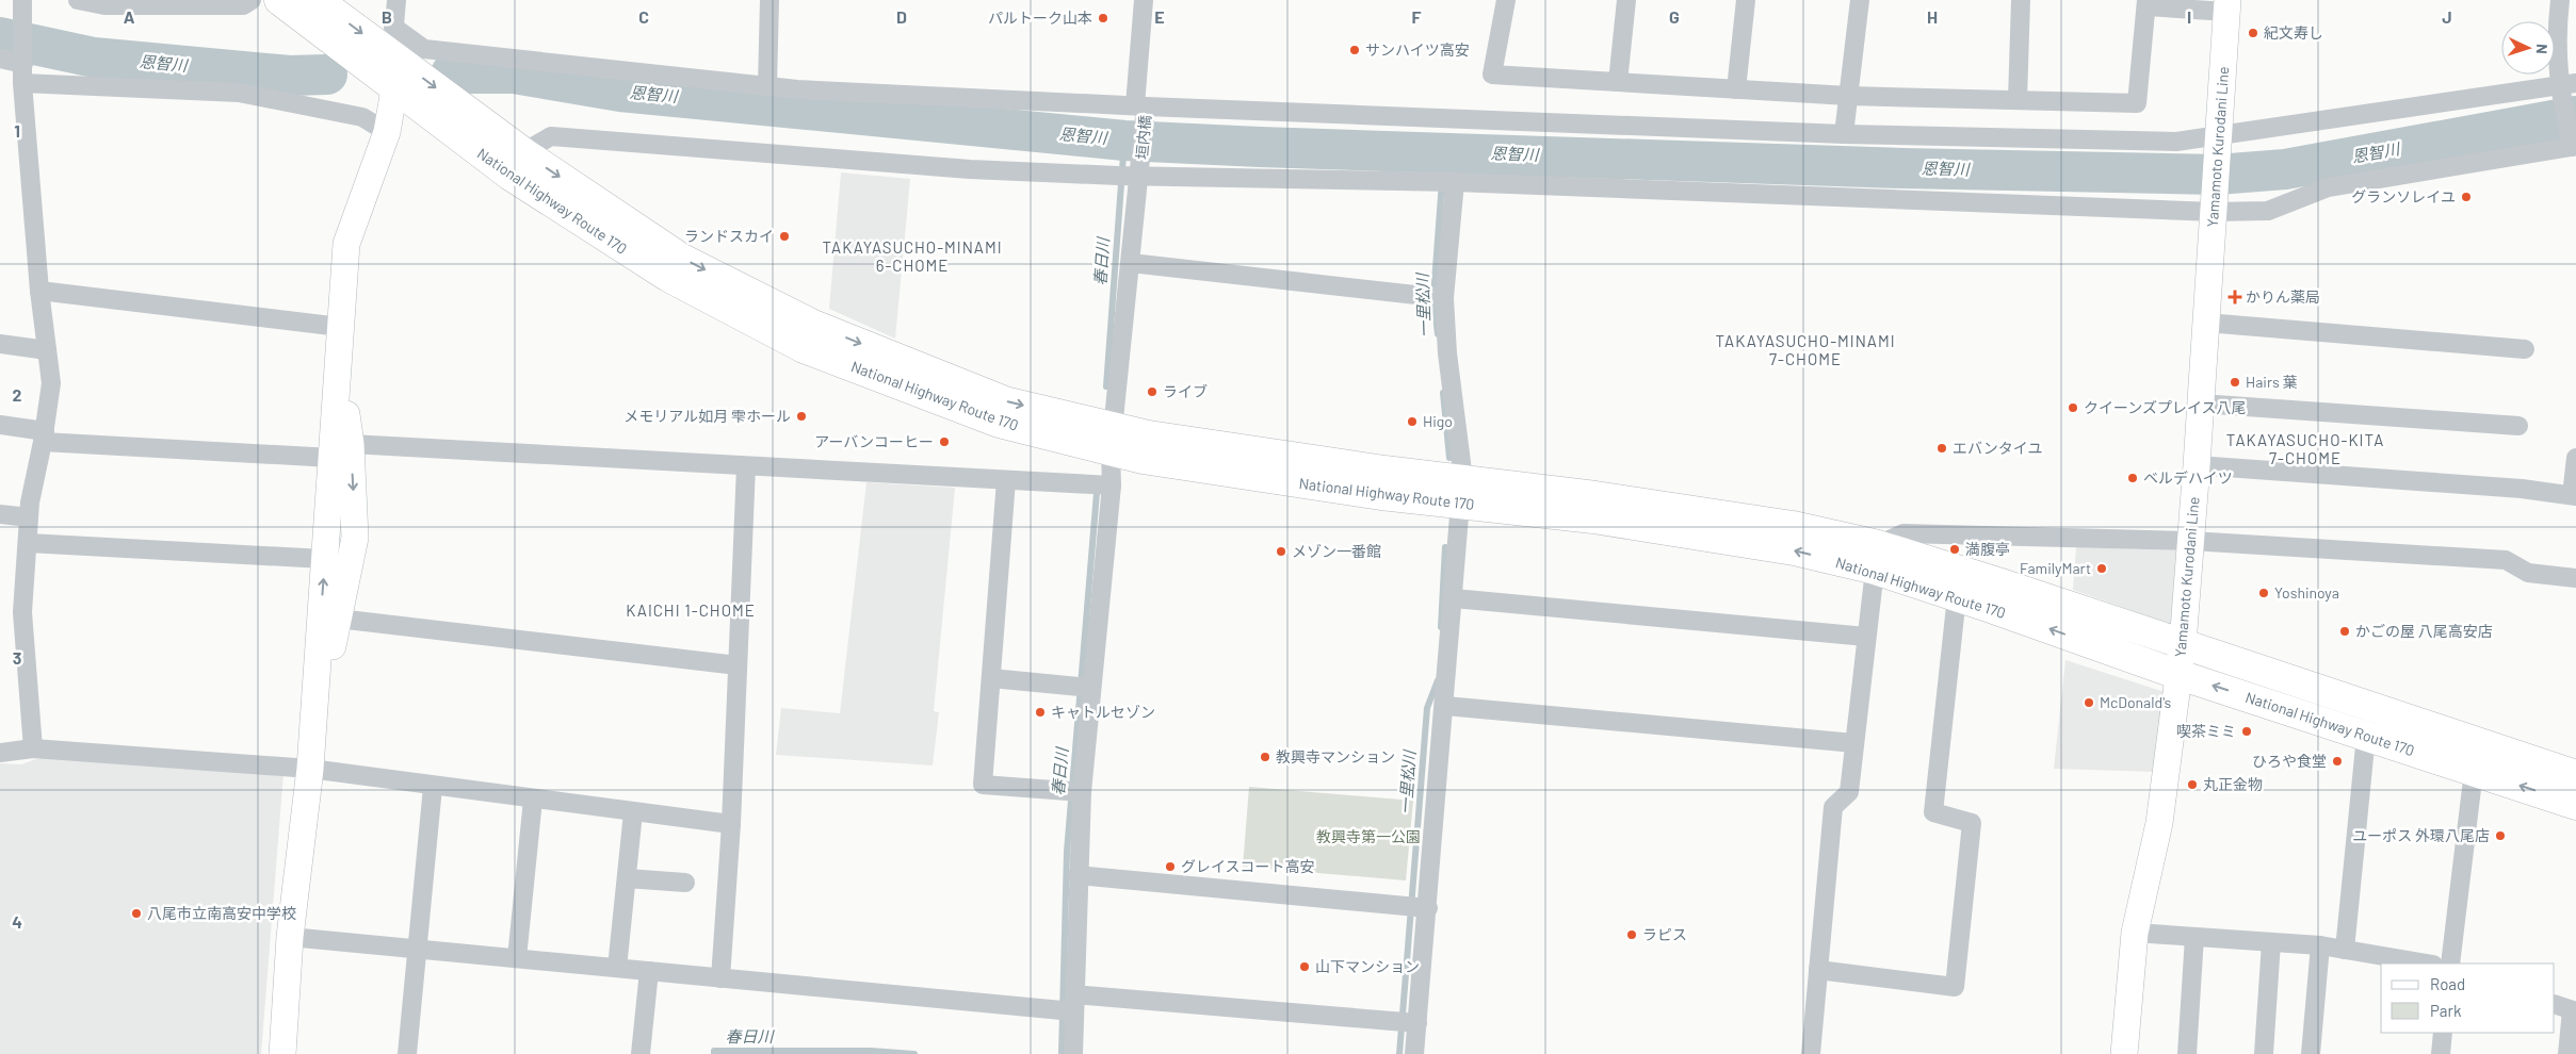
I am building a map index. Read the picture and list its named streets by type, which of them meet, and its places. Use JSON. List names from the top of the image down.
{
  "streets": {
    "highway": ["National Highway Route 170"],
    "street": ["垣内橋", "Yamamoto Kurodani Line"]
  },
  "crossings": [
    ["垣内橋", "National Highway Route 170"],
    ["Yamamoto Kurodani Line", "National Highway Route 170"]
  ],
  "districts": [
    "TAKAYASUCHO-MINAMI 6-CHOME",
    "TAKAYASUCHO-MINAMI 7-CHOME",
    "TAKAYASUCHO-KITA 7-CHOME",
    "KAICHI 1-CHOME"
  ],
  "water": ["恩智川", "春日川", "一里松川"],
  "parks": ["教興寺第一公園"],
  "places": {
    "other": [
      "パルトーク山本",
      "紀文寿し",
      "サンハイツ高安",
      "グランソレイユ",
      "ランドスカイ",
      "Hairs 葉",
      "ライブ",
      "クイーンズプレイス八尾",
      "メモリアル如月 雫ホール",
      "Higo",
      "アーバンコーヒー",
      "エバンタイユ",
      "ベルデハイツ",
      "満腹亭",
      "メゾン一番館",
      "FamilyMart",
      "Yoshinoya",
      "かごの屋 八尾高安店",
      "McDonald's",
      "キャトルセゾン",
      "喫茶ミミ",
      "教興寺マンション",
      "ひろや食堂",
      "丸正金物",
      "ユーポス 外環八尾店",
      "グレイスコート高安",
      "八尾市立南高安中学校",
      "ラピス",
      "山下マンション"
    ],
    "health": ["かりん薬局"]
  },
  "legend": ["Road", "Park"],
  "north": "right",
  "grid": {
    "columns": [
      "A",
      "B",
      "C",
      "D",
      "E",
      "F",
      "G",
      "H",
      "I",
      "J"
    ],
    "rows": [
      "1",
      "2",
      "3",
      "4"
    ]
  }
}
